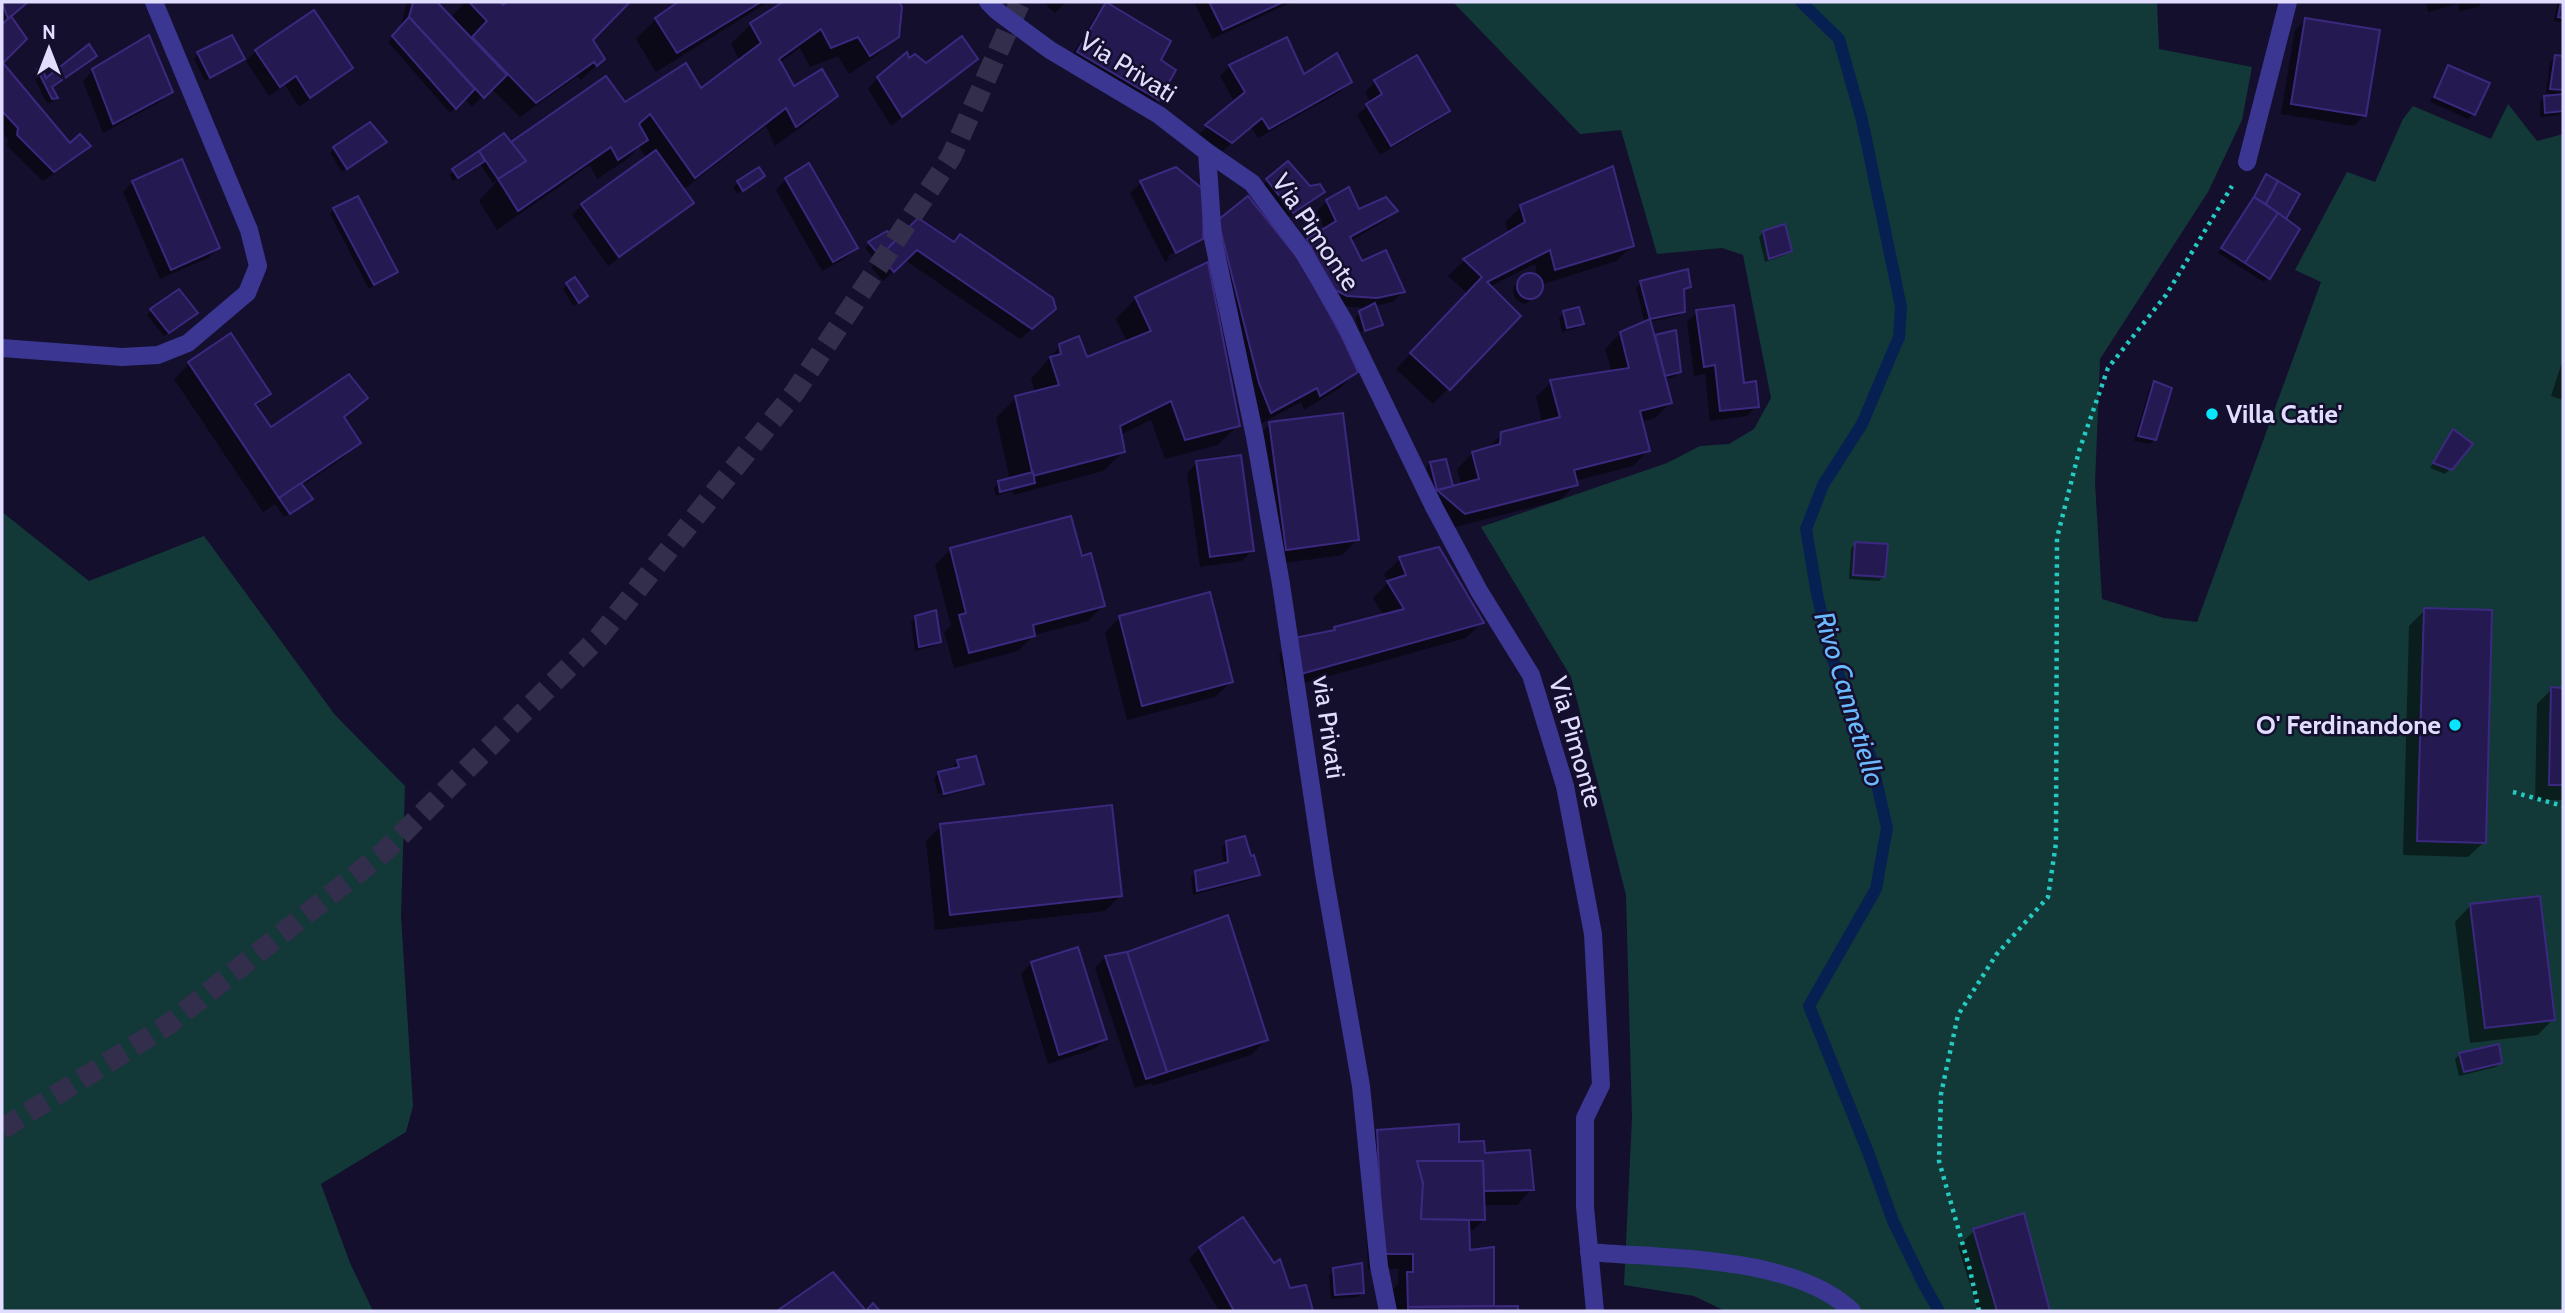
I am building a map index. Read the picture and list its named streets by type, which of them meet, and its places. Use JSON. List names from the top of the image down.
{
  "streets": {
    "street": ["Via Privati", "Via Pimonte", "via Privati"]
  },
  "crossings": [
    ["Via Privati", "Via Pimonte"],
    ["Via Privati", "via Privati"],
    ["Via Pimonte", "via Privati"]
  ],
  "water": ["Rivo Cannetiello"],
  "places": ["Villa Catie'", "O' Ferdinandone"],
  "north": "top"
}
